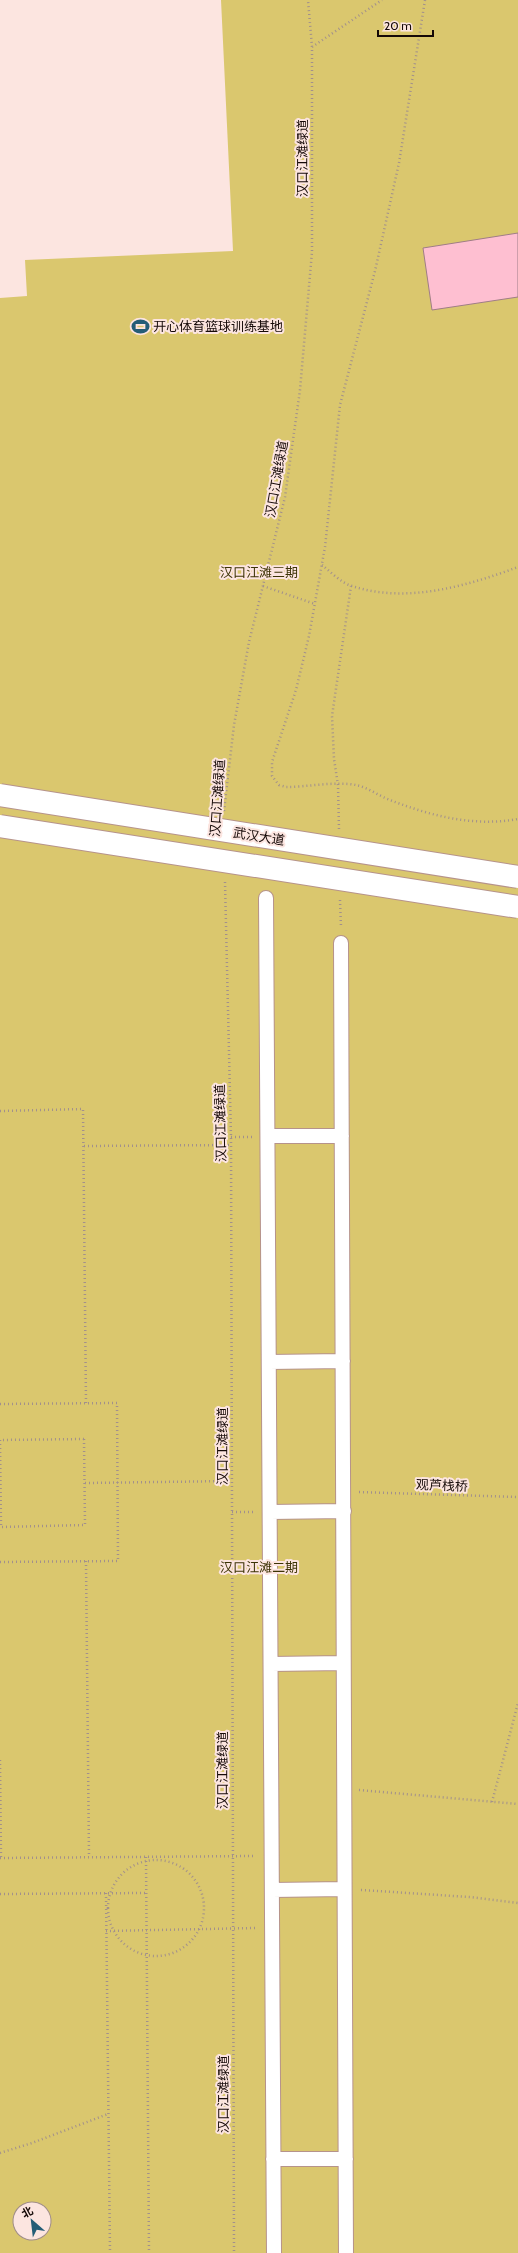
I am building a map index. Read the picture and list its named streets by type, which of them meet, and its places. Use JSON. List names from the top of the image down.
{
  "streets": {
    "highway": ["武汉大道"],
    "path": ["汉口江滩绿道", "观芦栈桥"]
  },
  "parks": ["汉口江滩三期", "汉口江滩二期"],
  "places": {
    "sports": ["开心体育篮球训练基地"]
  },
  "scale_bar": "20 m",
  "north": "top left"
}
